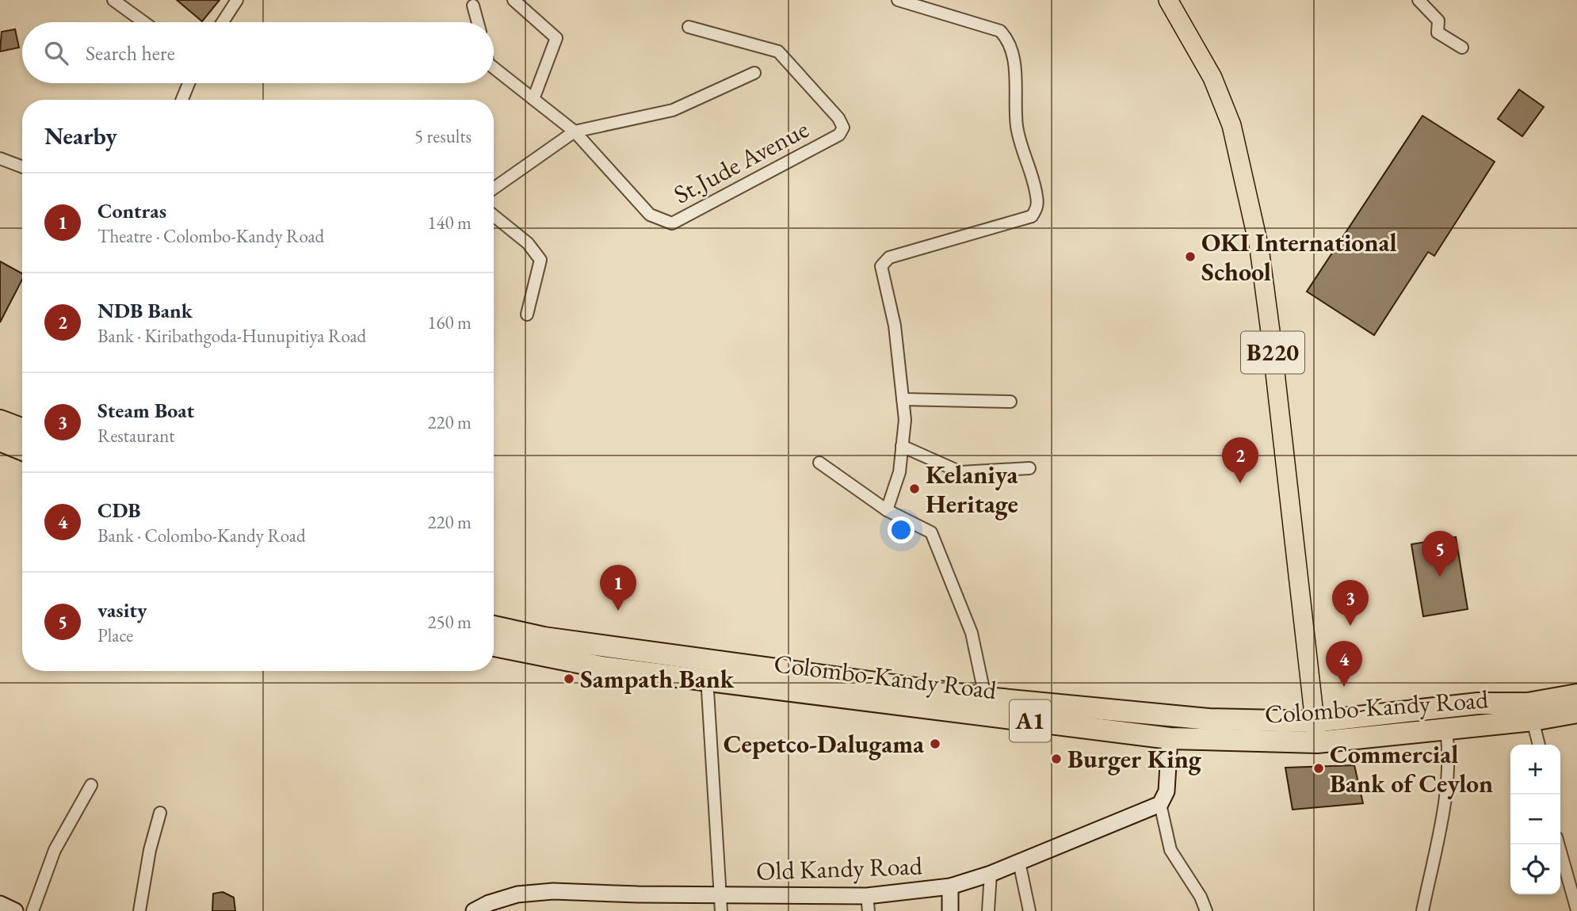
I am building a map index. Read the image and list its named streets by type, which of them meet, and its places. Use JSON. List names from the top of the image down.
{
  "streets": {
    "highway": ["Colombo-Kandy Road", "A1"],
    "main road": ["B220"],
    "street": ["St.Jude Avenue", "Old Kandy Road"]
  },
  "crossings": [
    ["B220", "Colombo-Kandy Road"]
  ],
  "places": [
    "OKI International School",
    "Kelaniya Heritage",
    "Sampath Bank",
    "Cepetco-Dalugama",
    "Burger King",
    "Commercial Bank of Ceylon"
  ],
  "page": {
    "search": "Search here",
    "heading": ["Nearby", "5 results"],
    "list": [
      {
        "mark": "1",
        "name": "Contras",
        "note": "Theatre · Colombo-Kandy Road",
        "value": "140 m"
      },
      {
        "mark": "2",
        "name": "NDB Bank",
        "note": "Bank · Kiribathgoda-Hunupitiya Road",
        "value": "160 m"
      },
      {
        "mark": "3",
        "name": "Steam Boat",
        "note": "Restaurant",
        "value": "220 m"
      },
      {
        "mark": "4",
        "name": "CDB",
        "note": "Bank · Colombo-Kandy Road",
        "value": "220 m"
      },
      {
        "mark": "5",
        "name": "vasity",
        "note": "Place",
        "value": "250 m"
      }
    ],
    "pins": [
      "2",
      "5",
      "1",
      "3",
      "4"
    ],
    "map_buttons": ["+", "−"]
  }
}
